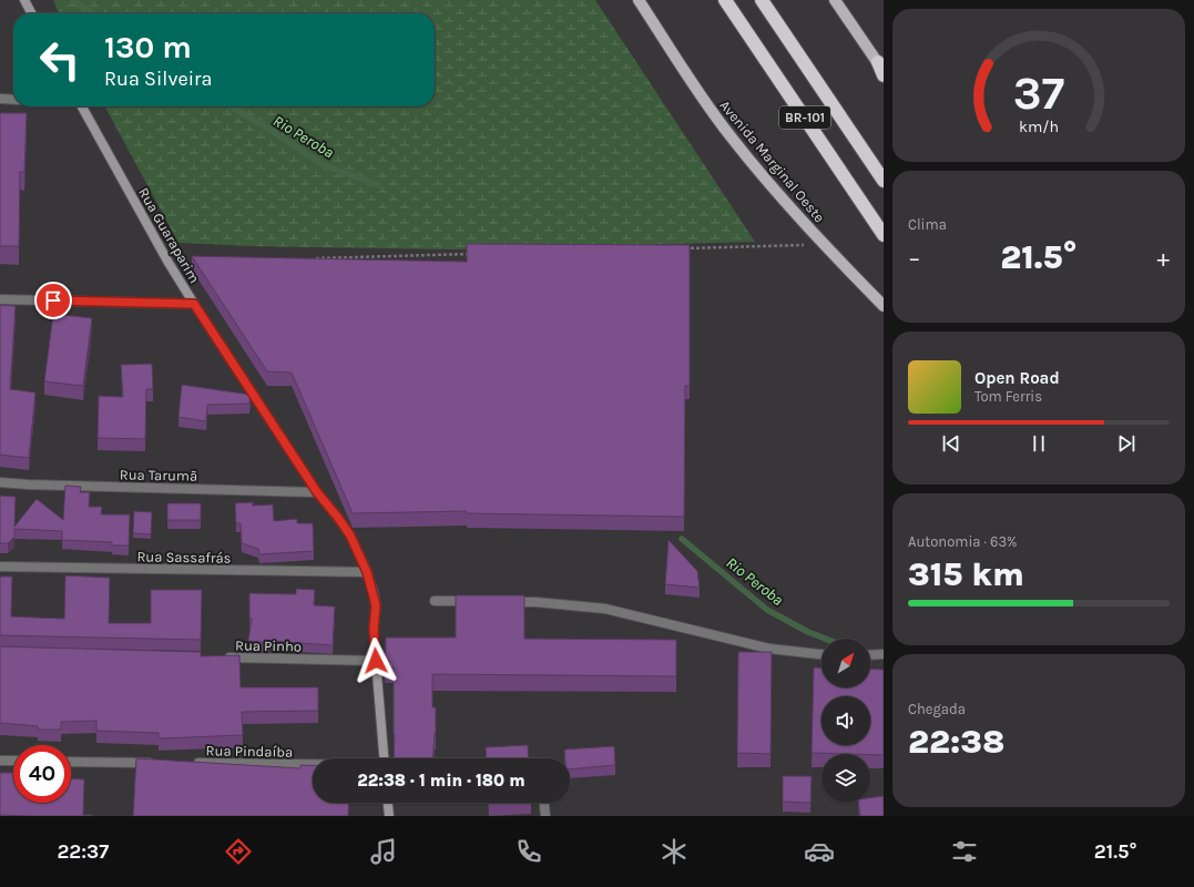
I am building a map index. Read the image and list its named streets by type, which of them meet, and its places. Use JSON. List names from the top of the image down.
{
  "streets": {
    "highway": ["BR-101"],
    "main road": ["Avenida Marginal Oeste"],
    "street": [
      "Rua Guaraparim",
      "Rua Tarumã",
      "Rua Sassafrás",
      "Rua Pinho",
      "Rua Pindaíba"
    ]
  },
  "crossings": [
    ["Rua Guaraparim", "Rua Tarumã"],
    ["Rua Guaraparim", "Rua Sassafrás"],
    ["Rua Guaraparim", "Rua Pinho"]
  ],
  "water": ["Rio Peroba"],
  "north": "top right",
  "page": {
    "turn": ["130 m", "Rua Silveira"],
    "tile": [
      "Clima",
      ["Autonomia · 63%", "315 km"],
      ["Chegada", "22:38"]
    ],
    "heat": ["−", "21.5°", "+"],
    "song": ["Open Road", "Tom Ferris"],
    "limit": "40",
    "trip": "22:38 · 1 min · 180 m",
    "tabs": ["22:37", "21.5°"],
    "gauge": ["37", "km/h"]
  }
}
